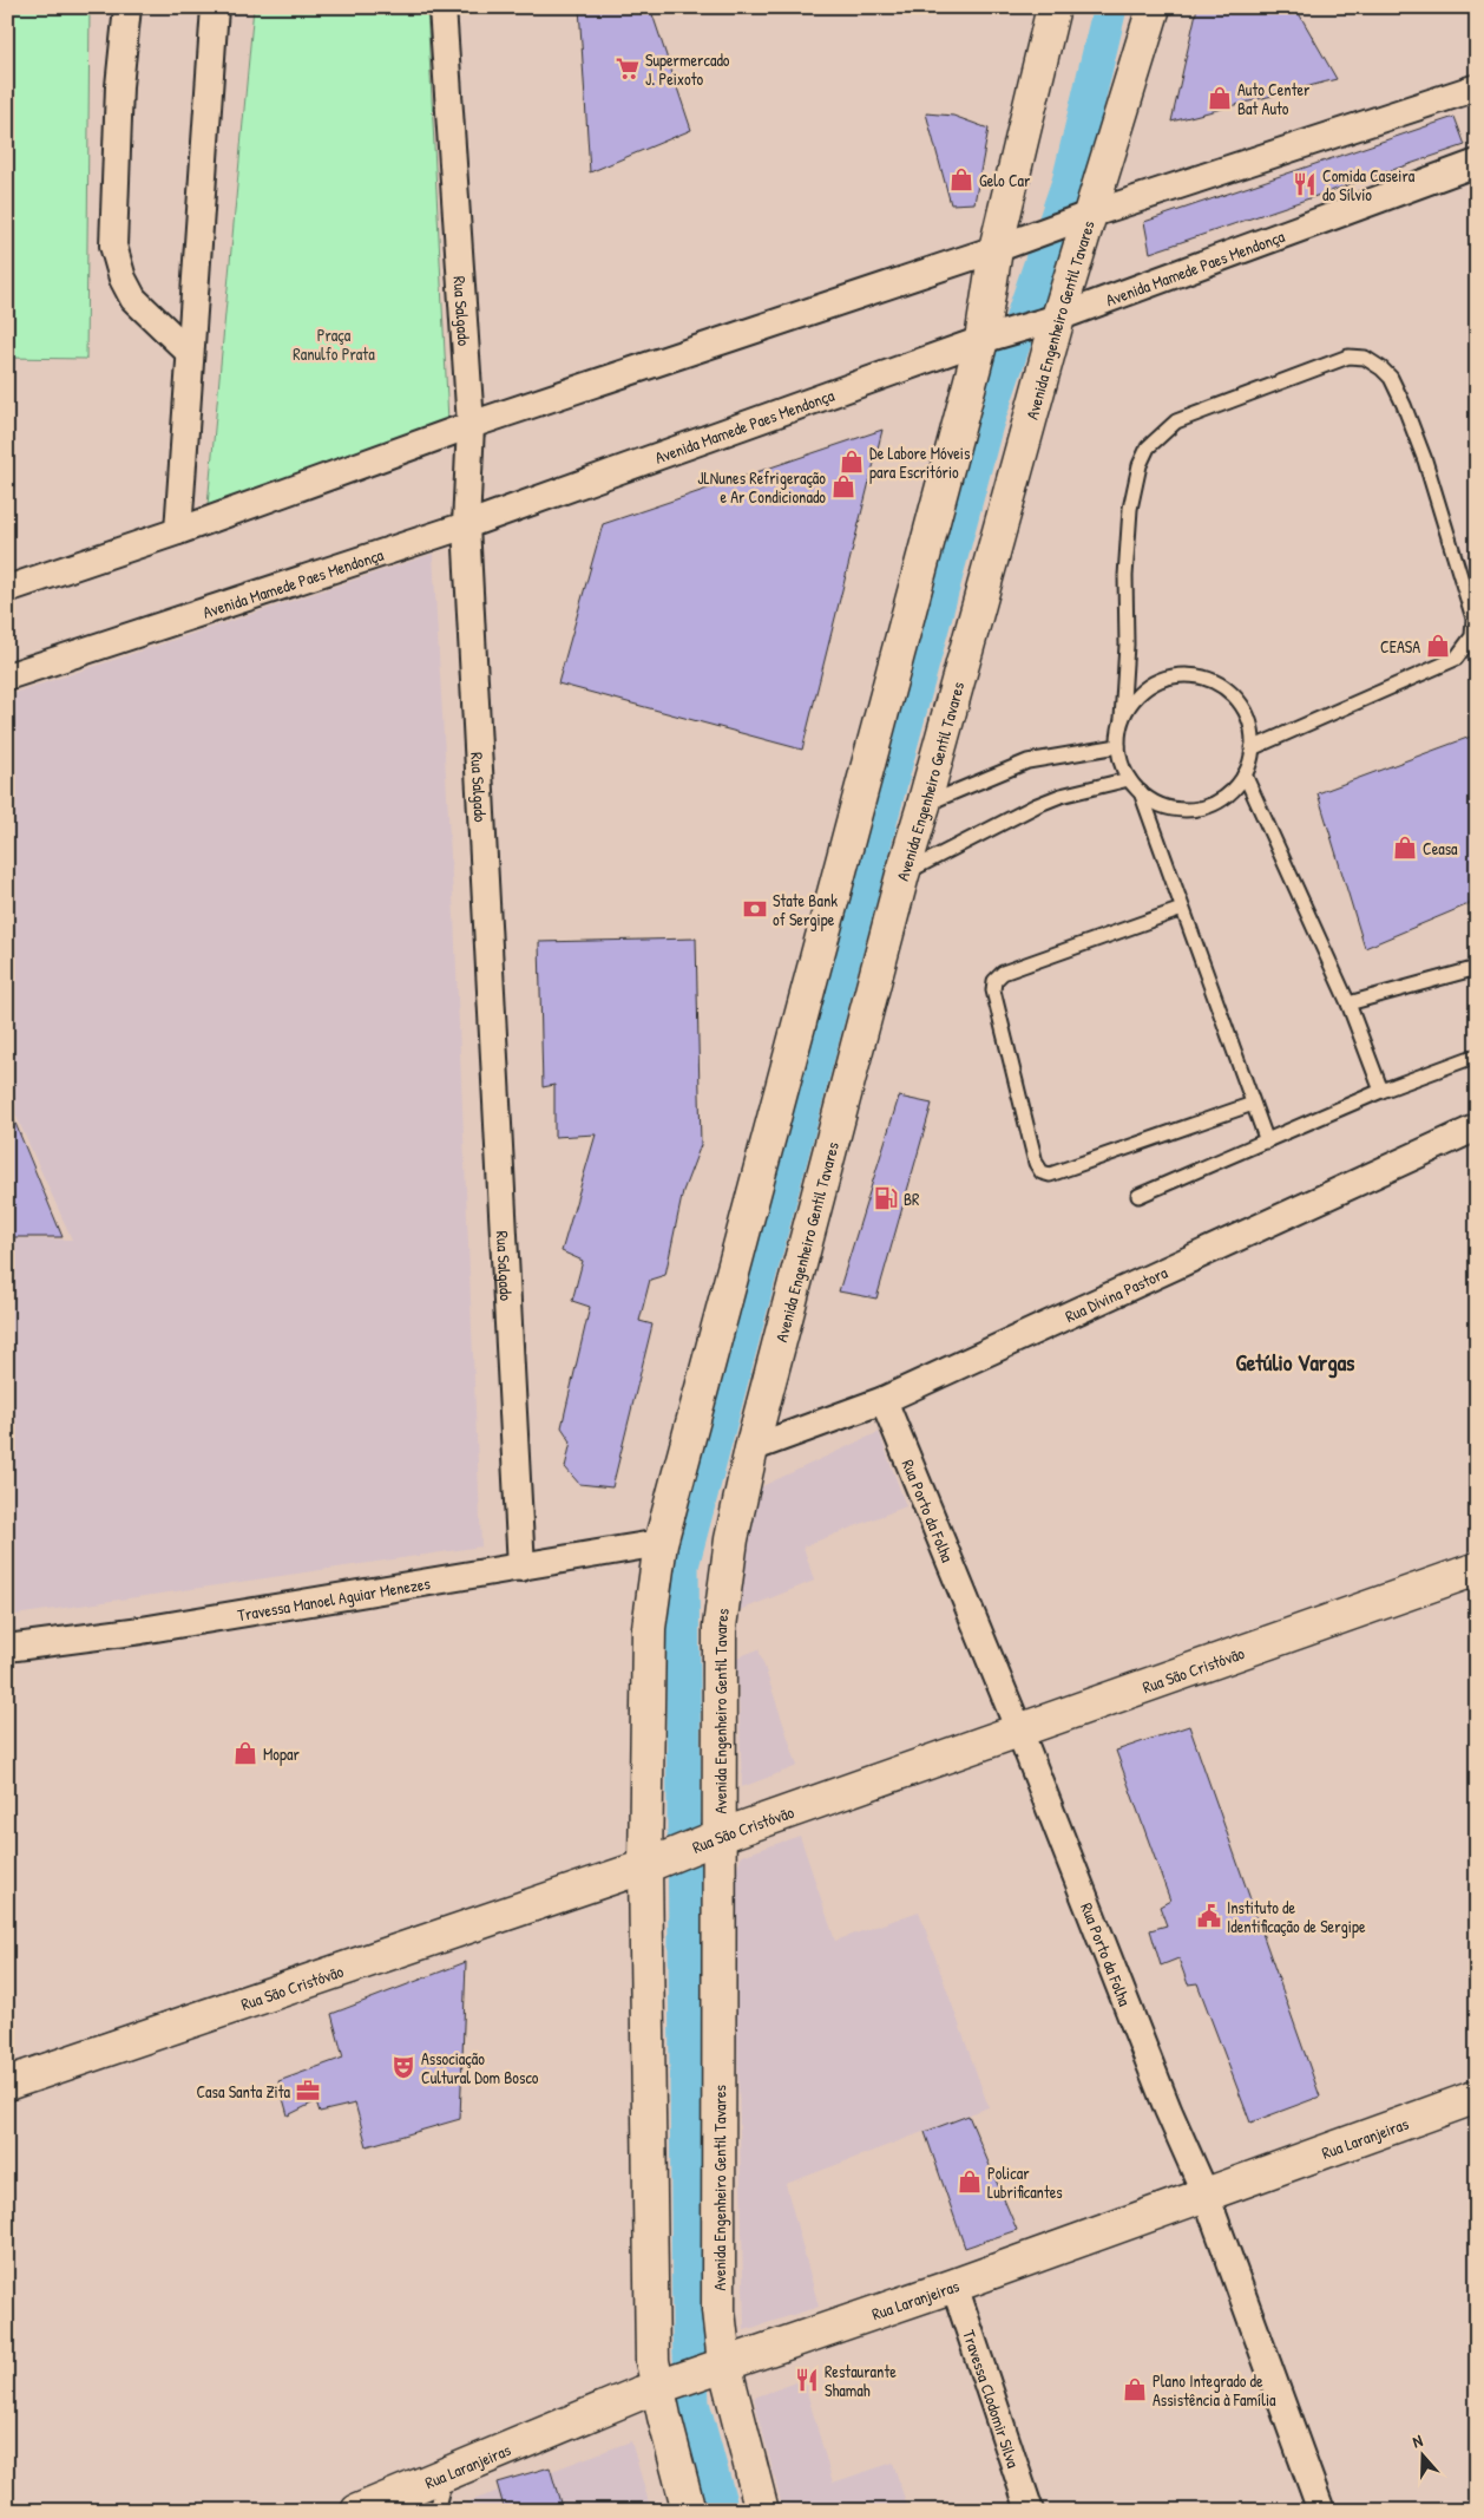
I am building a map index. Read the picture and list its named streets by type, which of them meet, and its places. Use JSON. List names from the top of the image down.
{
  "streets": {
    "main road": ["Avenida Engenheiro Gentil Tavares", "Rua São Cristóvão", "Rua Laranjeiras"],
    "street": [
      "Avenida Mamede Paes Mendonça",
      "Rua Salgado",
      "Rua Divina Pastora",
      "Rua Porto da Folha",
      "Travessa Manoel Aguiar Menezes",
      "Travessa Clodomir Silva"
    ]
  },
  "crossings": [
    ["Avenida Mamede Paes Mendonça", "Rua Salgado"],
    ["Avenida Mamede Paes Mendonça", "Avenida Engenheiro Gentil Tavares"],
    ["Rua Salgado", "Travessa Manoel Aguiar Menezes"],
    ["Avenida Engenheiro Gentil Tavares", "Rua Divina Pastora"],
    ["Avenida Engenheiro Gentil Tavares", "Rua São Cristóvão"],
    ["Avenida Engenheiro Gentil Tavares", "Rua Laranjeiras"],
    ["Rua Divina Pastora", "Rua Porto da Folha"],
    ["Rua Porto da Folha", "Rua São Cristóvão"],
    ["Rua Porto da Folha", "Rua Laranjeiras"],
    ["Rua Laranjeiras", "Travessa Clodomir Silva"]
  ],
  "districts": ["Getúlio Vargas"],
  "parks": ["Praça Ranulfo Prata"],
  "places": {
    "supermarket": ["Supermercado J. Peixoto"],
    "shop": [
      "Auto Center Bat Auto",
      "Gelo Car",
      "De Labore Móveis para Escritório",
      "JLNunes Refrigeração e Ar Condicionado",
      "CEASA",
      "Ceasa",
      "Mopar",
      "Policar Lubrificantes",
      "Plano Integrado de Assistência à Família"
    ],
    "restaurant": ["Comida Caseira do Sílvio", "Restaurante Shamah"],
    "bank": ["State Bank of Sergipe"],
    "fuel station": ["BR"],
    "public building": ["Instituto de Identificação de Sergipe"],
    "theatre": ["Associação Cultural Dom Bosco"],
    "office": ["Casa Santa Zita"]
  },
  "north": "top"
}
